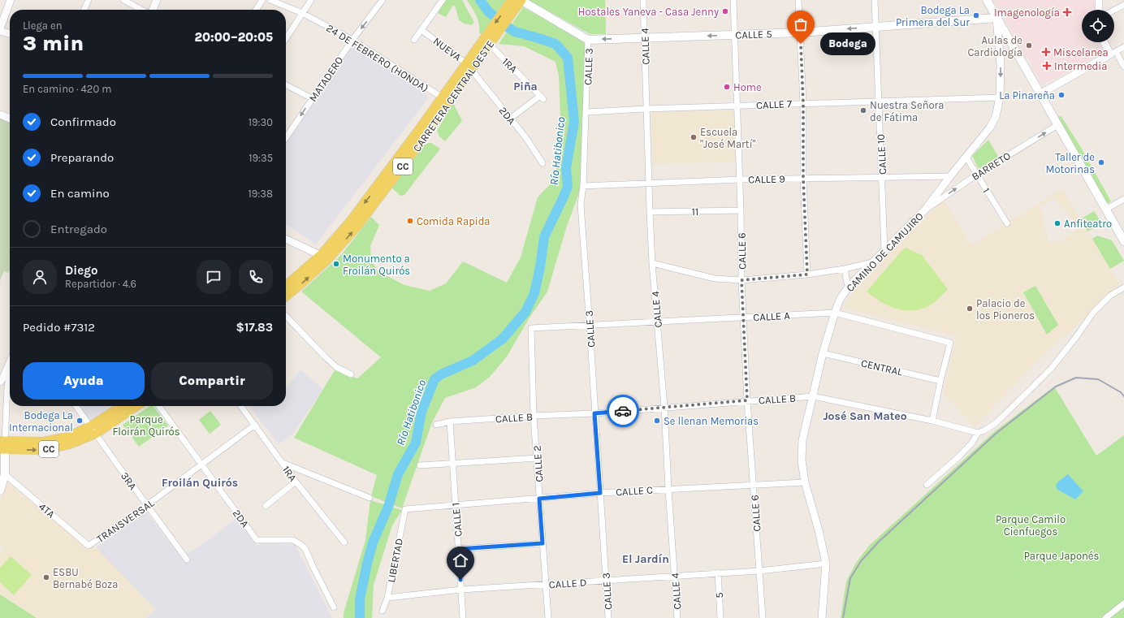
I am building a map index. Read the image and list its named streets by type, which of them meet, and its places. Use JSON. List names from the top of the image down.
{
  "streets": {
    "main road": ["CALLE 5", "CARRETERA CENTRAL OESTE", "CC"],
    "street": [
      "CALLE 4",
      "NUEVA",
      "24 DE FEBRERO (HONDA)",
      "1RA",
      "CALLE 3",
      "MATADERO",
      "CALLE 7",
      "2DA",
      "CALLE 10",
      "BARRETO",
      "CALLE 9",
      "1",
      "11",
      "CALLE 6",
      "CAMINO DE CAMUJIRO",
      "CALLE A",
      "CENTRAL",
      "CALLE B",
      "CALLE 2",
      "3RA",
      "CALLE C",
      "4TA",
      "CALLE 1",
      "TRANSVERSAL",
      "LIBERTAD",
      "CALLE D",
      "5"
    ]
  },
  "crossings": [
    ["CALLE 5", "CALLE 4"],
    ["CALLE 5", "CALLE 3"],
    ["CALLE 5", "CALLE 10"],
    ["CALLE 5", "CALLE 6"],
    ["CALLE 5", "CAMINO DE CAMUJIRO"],
    ["CALLE 4", "CALLE 7"],
    ["CALLE 4", "CALLE 9"],
    ["CALLE 4", "11"],
    ["CALLE 4", "CALLE A"],
    ["CALLE 4", "CALLE B"],
    ["CALLE 4", "CALLE C"],
    ["CALLE 4", "CALLE D"],
    ["NUEVA", "CARRETERA CENTRAL OESTE"],
    ["NUEVA", "2DA"],
    ["24 DE FEBRERO (HONDA)", "MATADERO"],
    ["24 DE FEBRERO (HONDA)", "CARRETERA CENTRAL OESTE"],
    ["1RA", "CARRETERA CENTRAL OESTE"],
    ["1RA", "2DA"],
    ["1RA", "TRANSVERSAL"],
    ["CALLE 3", "CALLE 7"],
    ["CALLE 3", "CALLE 9"],
    ["CALLE 3", "CALLE A"],
    ["CALLE 3", "CALLE B"],
    ["CALLE 3", "CALLE C"],
    ["CALLE 3", "CALLE D"],
    ["CARRETERA CENTRAL OESTE", "2DA"],
    ["CALLE 7", "CALLE 10"],
    ["CALLE 7", "CALLE 6"],
    ["CALLE 7", "CAMINO DE CAMUJIRO"],
    ["2DA", "TRANSVERSAL"],
    ["CALLE 10", "CALLE 9"],
    ["CALLE 10", "CAMINO DE CAMUJIRO"],
    ["BARRETO", "1"],
    ["BARRETO", "CAMINO DE CAMUJIRO"],
    ["CC", "3RA"],
    ["CALLE 9", "CALLE 6"],
    ["CALLE 9", "CAMINO DE CAMUJIRO"],
    ["1", "CAMINO DE CAMUJIRO"],
    ["11", "CALLE 6"],
    ["CALLE 6", "CALLE A"],
    ["CALLE 6", "CALLE B"],
    ["CALLE 6", "CALLE C"],
    ["CALLE 6", "CALLE D"],
    ["CAMINO DE CAMUJIRO", "CALLE A"],
    ["CAMINO DE CAMUJIRO", "CENTRAL"],
    ["CAMINO DE CAMUJIRO", "CALLE B"],
    ["CAMINO DE CAMUJIRO", "CALLE C"],
    ["CAMINO DE CAMUJIRO", "CALLE D"],
    ["CALLE A", "CENTRAL"],
    ["CALLE A", "CALLE 2"],
    ["CALLE B", "CALLE 2"],
    ["CALLE B", "CALLE 1"],
    ["CALLE 2", "CALLE C"],
    ["CALLE 2", "CALLE D"],
    ["3RA", "TRANSVERSAL"],
    ["CALLE C", "CALLE 1"],
    ["CALLE C", "LIBERTAD"],
    ["4TA", "TRANSVERSAL"],
    ["CALLE 1", "CALLE D"],
    ["LIBERTAD", "CALLE D"],
    ["CALLE D", "5"]
  ],
  "one_way": ["CALLE 5", "MATADERO", "BARRETO"],
  "districts": [
    "Piña",
    "José San Mateo",
    "Froilán Quirós",
    "El Jardín"
  ],
  "water": ["Río Hatibonico"],
  "parks": ["Parque Floirán Quirós", "Parque Camilo Cienfuegos", "Parque Japonés"],
  "places": {
    "other": [
      "Hostales Yaneva - Casa Jenny",
      "Bodega La Primera del Sur",
      "Bodega",
      "Aulas de Cardiología",
      "Home",
      "La Pinareña",
      "Nuestra Señora de Fátima",
      "Escuela \"José Martí\"",
      "Taller de Motorinas",
      "Comida Rapida",
      "Anfiteatro",
      "Monumento a Froilán Quirós",
      "Palacio de los Pioneros",
      "Bodega La Internacional",
      "Se llenan Memorias",
      "ESBU Bernabé Boza"
    ],
    "health": ["Imagenología", "Miscelanea", "Intermedia"]
  },
  "page": {
    "heading": ["3 min", "Llega en", "20:00–20:05"],
    "panel": [
      "Diego",
      "Repartidor · 4.6",
      "Pedido #7312",
      "$17.83"
    ],
    "bubble": "Bodega",
    "bar": "En camino · 420 m",
    "list": [
      ["Confirmado", "19:30"],
      ["Preparando", "19:35"],
      ["En camino", "19:38"],
      "Entregado"
    ],
    "buttons": ["Ayuda", "Compartir"]
  }
}
